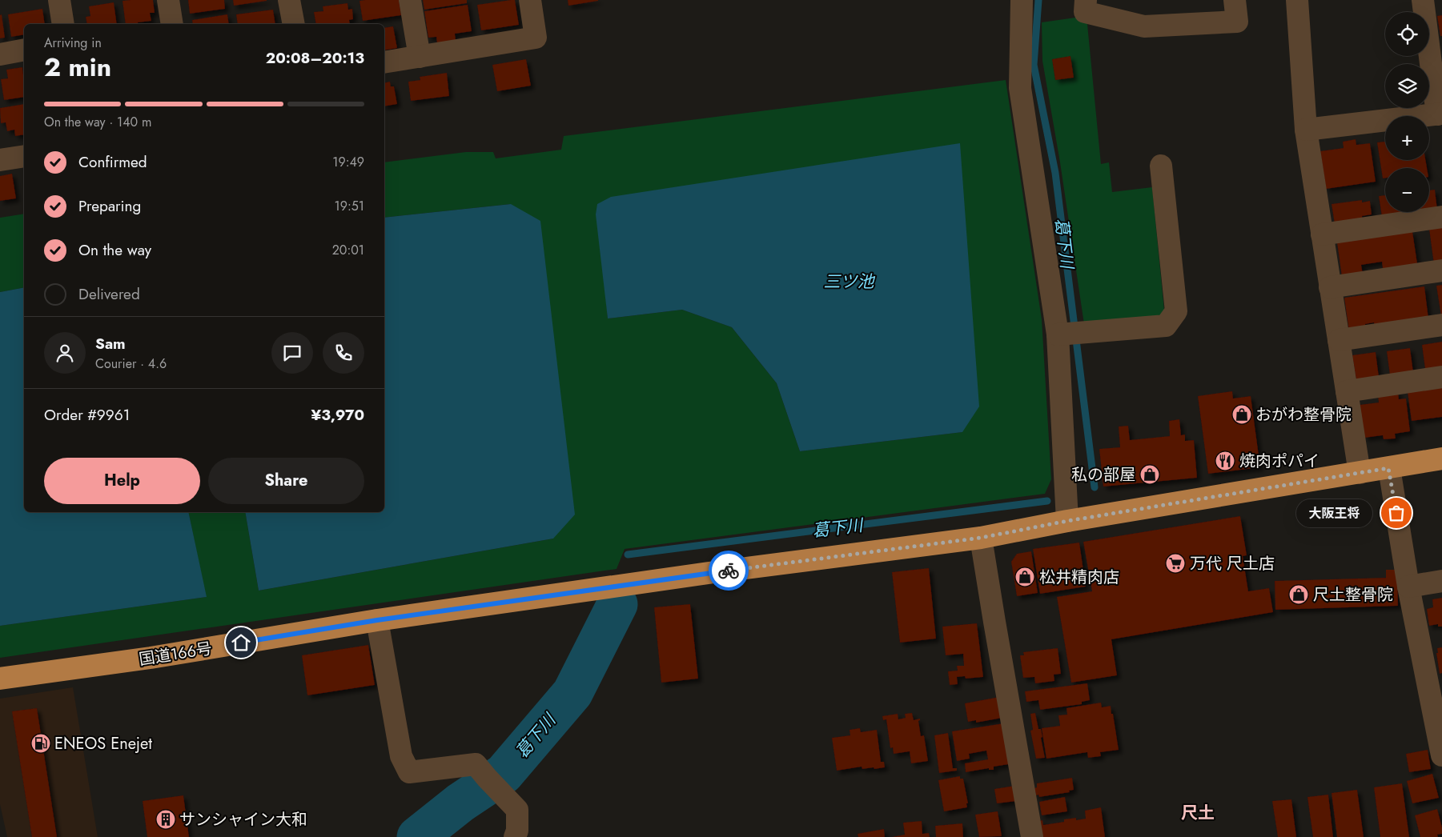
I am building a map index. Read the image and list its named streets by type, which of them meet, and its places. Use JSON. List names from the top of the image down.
{
  "streets": {
    "highway": ["国道166号"]
  },
  "districts": ["尺土"],
  "water": ["葛下川", "三ツ池"],
  "places": {
    "shop": [
      "おがわ整骨院",
      "私の部屋",
      "松井精肉店",
      "尺土整骨院"
    ],
    "restaurant": ["焼肉ポパイ"],
    "other": ["大阪王将"],
    "supermarket": ["万代 尺土店"],
    "fuel station": ["ENEOS Enejet"],
    "building": ["サンシャイン大和"]
  },
  "page": {
    "map_buttons": ["+", "−"],
    "heading": ["2 min", "Arriving in", "20:08–20:13"],
    "panel": [
      "Sam",
      "Courier · 4.6",
      "Order #9961",
      "¥3,970"
    ],
    "bar": "On the way · 140 m",
    "list": [
      ["Confirmed", "19:49"],
      ["Preparing", "19:51"],
      ["On the way", "20:01"],
      "Delivered"
    ],
    "buttons": ["Help", "Share"],
    "bubble": "大阪王将"
  }
}
